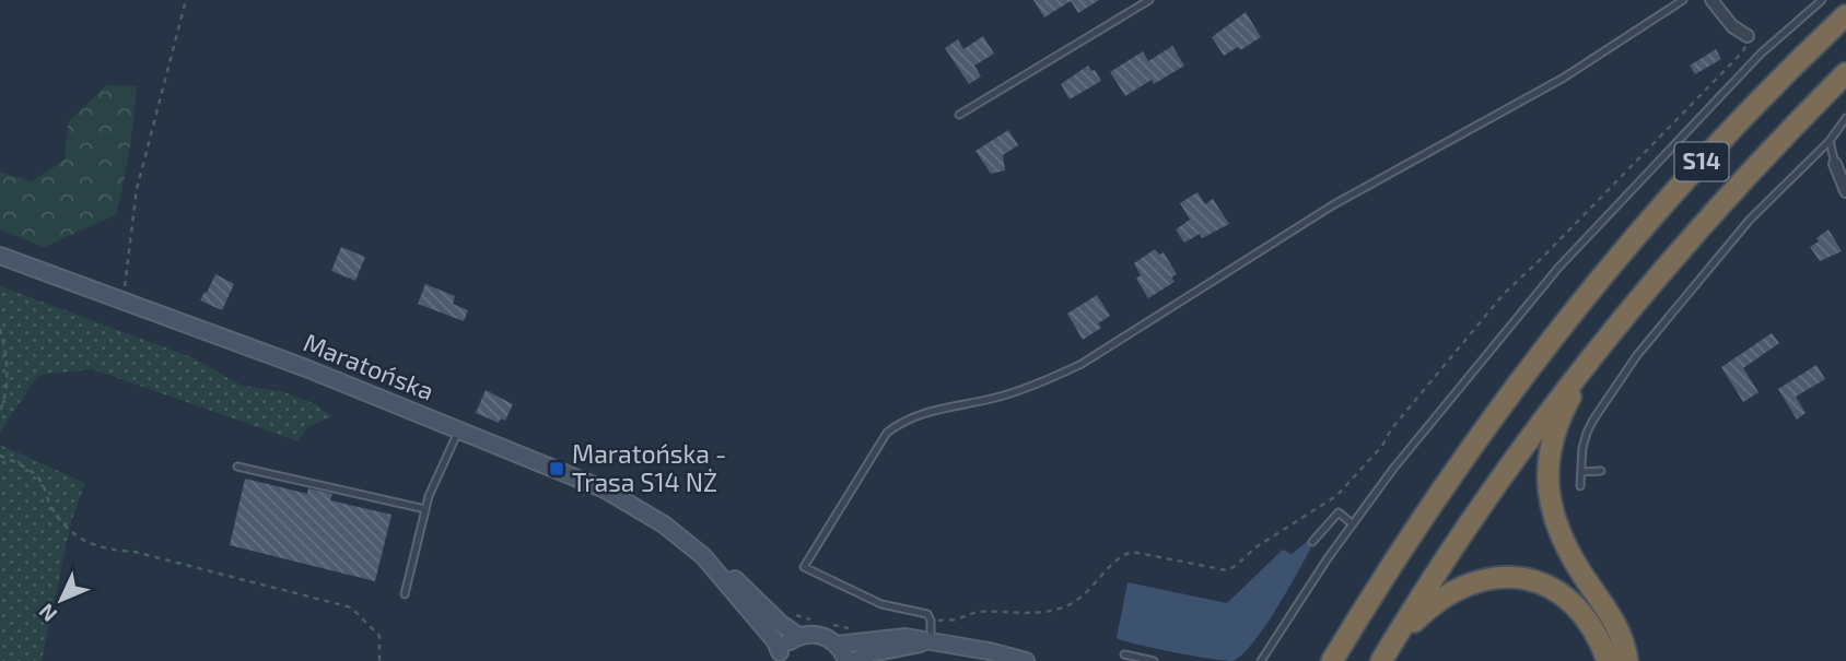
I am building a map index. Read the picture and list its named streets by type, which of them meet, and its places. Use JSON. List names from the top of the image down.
{
  "streets": {
    "highway": ["S14"],
    "main road": ["Maratońska"]
  },
  "places": {
    "transit": ["Maratońska - Trasa S14 NŻ"]
  },
  "north": "bottom left"
}
